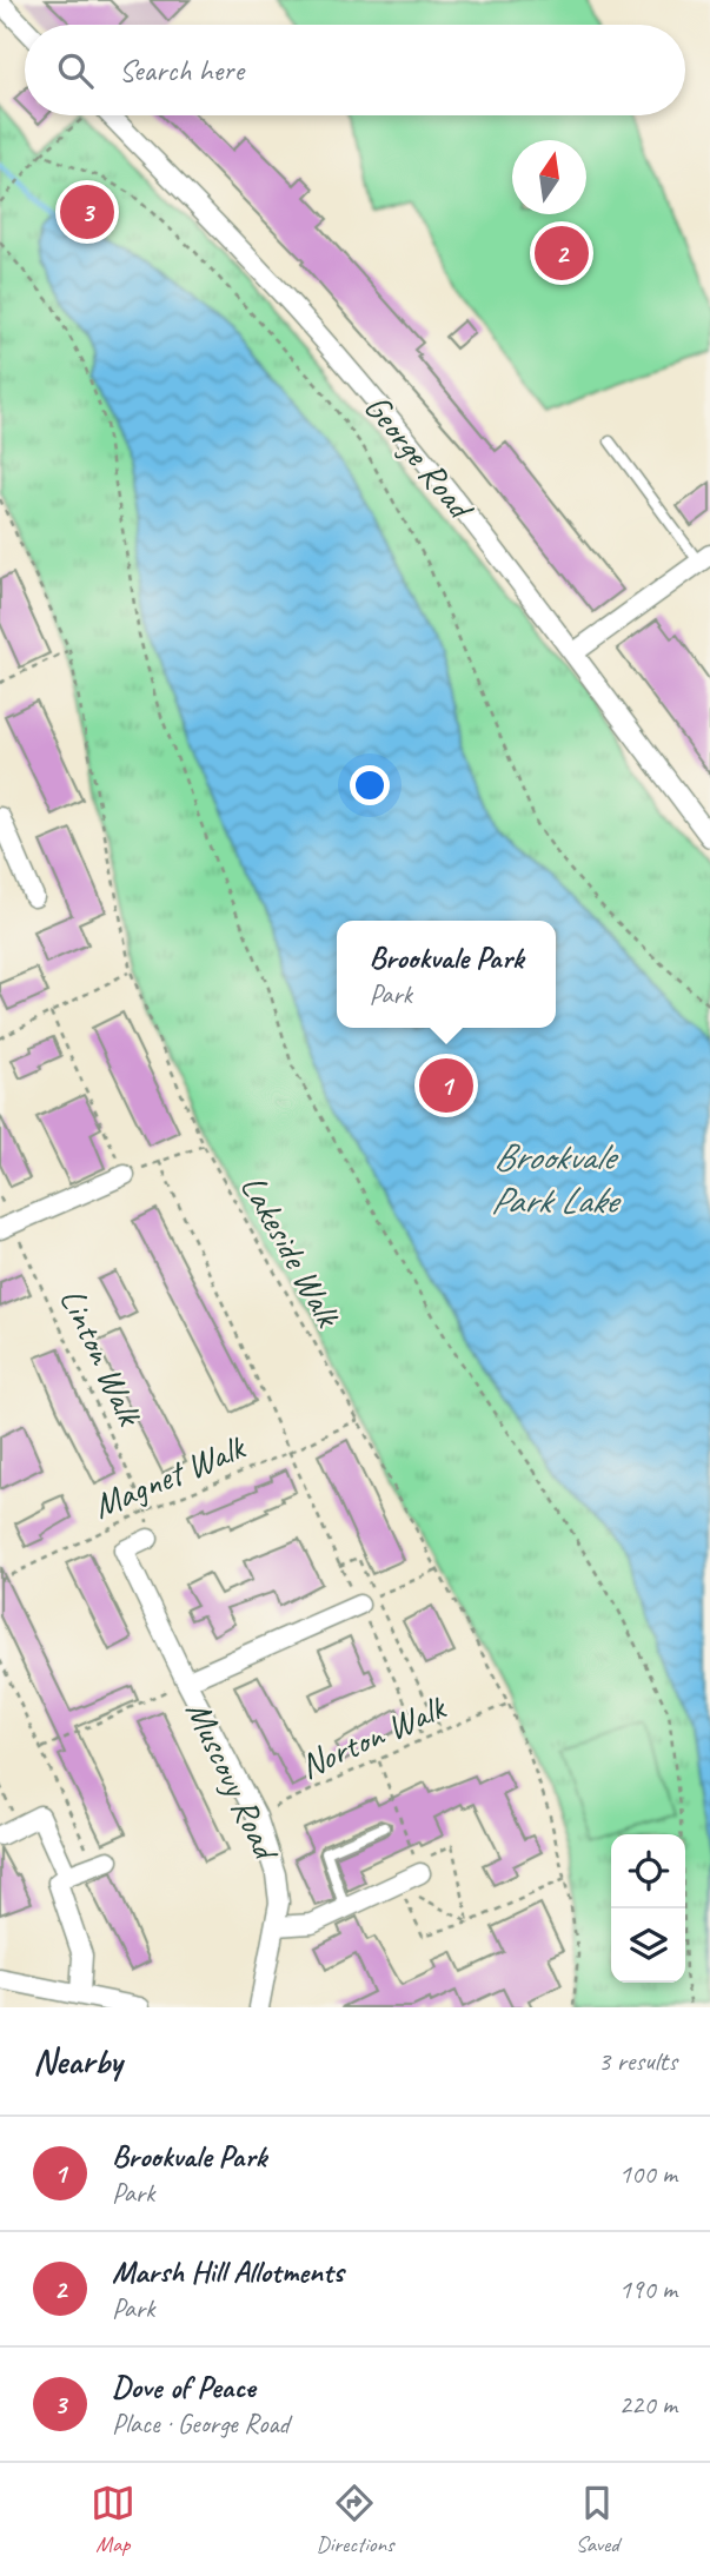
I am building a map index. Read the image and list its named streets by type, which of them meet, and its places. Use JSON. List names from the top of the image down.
{
  "streets": {
    "street": ["George Road", "Muscovy Road"],
    "path": [
      "Lakeside Walk",
      "Linton Walk",
      "Magnet Walk",
      "Norton Walk"
    ]
  },
  "crossings": [
    ["Lakeside Walk", "Magnet Walk"],
    ["Lakeside Walk", "Norton Walk"],
    ["Linton Walk", "Magnet Walk"],
    ["Linton Walk", "Muscovy Road"],
    ["Norton Walk", "Muscovy Road"]
  ],
  "water": ["Brookvale Park Lake"],
  "north": "top",
  "page": {
    "search": "Search here",
    "pins": ["3", "2", "1"],
    "popup": ["Brookvale Park", "Park"],
    "heading": ["Nearby", "3 results"],
    "list": [
      {
        "mark": "1",
        "name": "Brookvale Park",
        "note": "Park",
        "value": "100 m"
      },
      {
        "mark": "2",
        "name": "Marsh Hill Allotments",
        "note": "Park",
        "value": "190 m"
      },
      {
        "mark": "3",
        "name": "Dove of Peace",
        "note": "Place · George Road",
        "value": "220 m"
      }
    ],
    "nav": ["Map", "Directions", "Saved"]
  }
}
